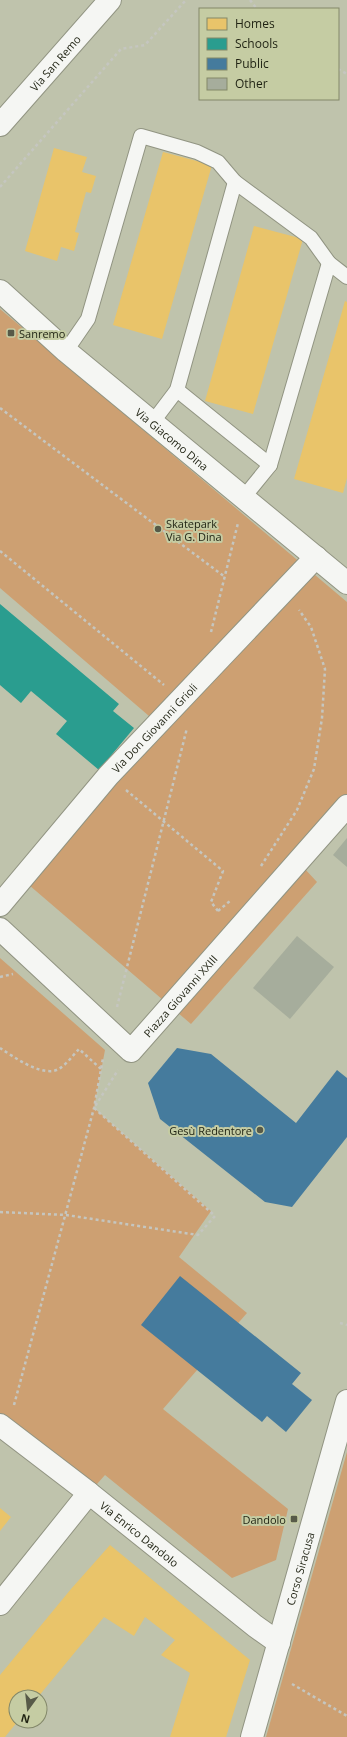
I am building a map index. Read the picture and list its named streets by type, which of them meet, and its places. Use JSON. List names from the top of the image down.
{
  "streets": {
    "street": [
      "Via San Remo",
      "Via Giacomo Dina",
      "Via Don Giovanni Grioli",
      "Piazza Giovanni XXIII",
      "Via Enrico Dandolo",
      "Corso Siracusa"
    ]
  },
  "crossings": [
    ["Via Giacomo Dina", "Via Don Giovanni Grioli"],
    ["Via Enrico Dandolo", "Corso Siracusa"]
  ],
  "places": {
    "transit": ["Sanremo", "Dandolo"],
    "other": ["Skatepark Via G. Dina", "Gesù Redentore"]
  },
  "legend": [
    "Homes",
    "Schools",
    "Public",
    "Other"
  ],
  "north": "bottom"
}
